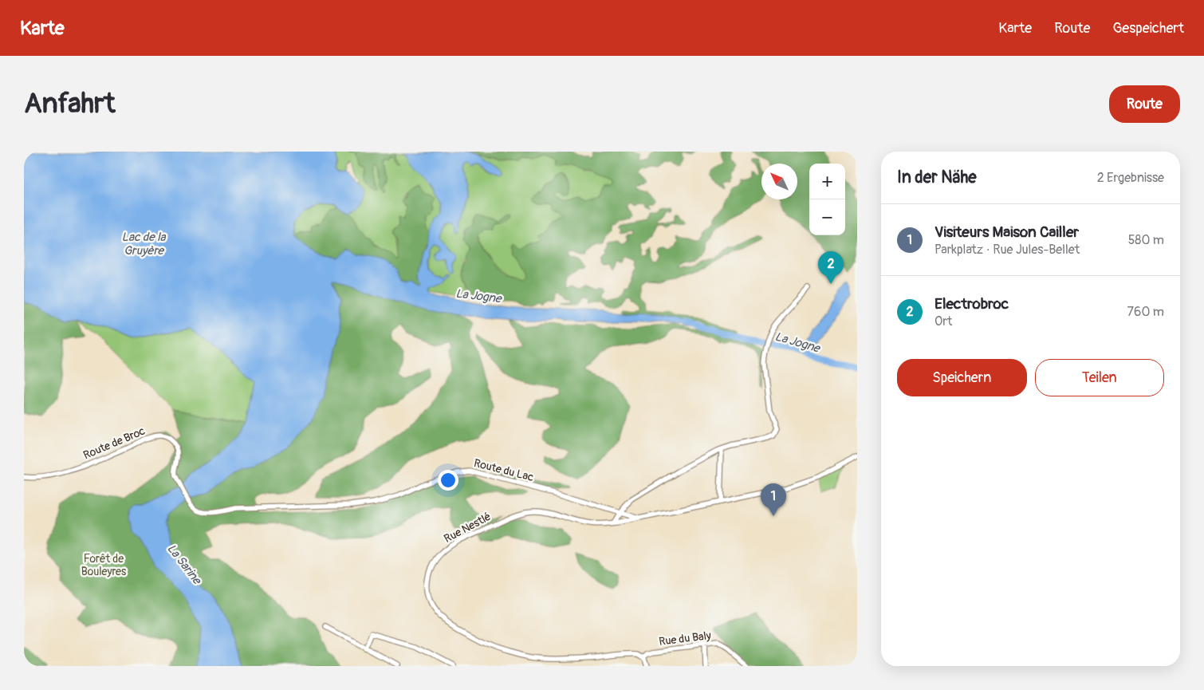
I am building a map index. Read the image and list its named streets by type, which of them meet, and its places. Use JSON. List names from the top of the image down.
{
  "streets": {
    "street": [
      "Route de Broc",
      "Route du Lac",
      "Rue Nestlé",
      "Rue du Baly"
    ]
  },
  "crossings": [
    ["Route de Broc", "Route du Lac"],
    ["Route du Lac", "Rue Nestlé"],
    ["Rue Nestlé", "Rue du Baly"]
  ],
  "water": ["Lac de la Gruyère", "La Jogne", "La Sarine"],
  "parks": ["Forêt de Bouleyres"],
  "north": "top left",
  "page": {
    "header": "Karte",
    "nav": ["Karte", "Route", "Gespeichert"],
    "buttons": [
      "Route",
      ["Speichern", "Teilen"]
    ],
    "title": "Anfahrt",
    "heading": ["In der Nähe", "2 Ergebnisse"],
    "map_buttons": ["+", "−"],
    "list": [
      {
        "mark": "1",
        "name": "Visiteurs Maison Cailler",
        "note": "Parkplatz · Rue Jules-Bellet",
        "value": "580 m"
      },
      {
        "mark": "2",
        "name": "Electrobroc",
        "note": "Ort",
        "value": "760 m"
      }
    ],
    "pins": ["2", "1"]
  }
}
